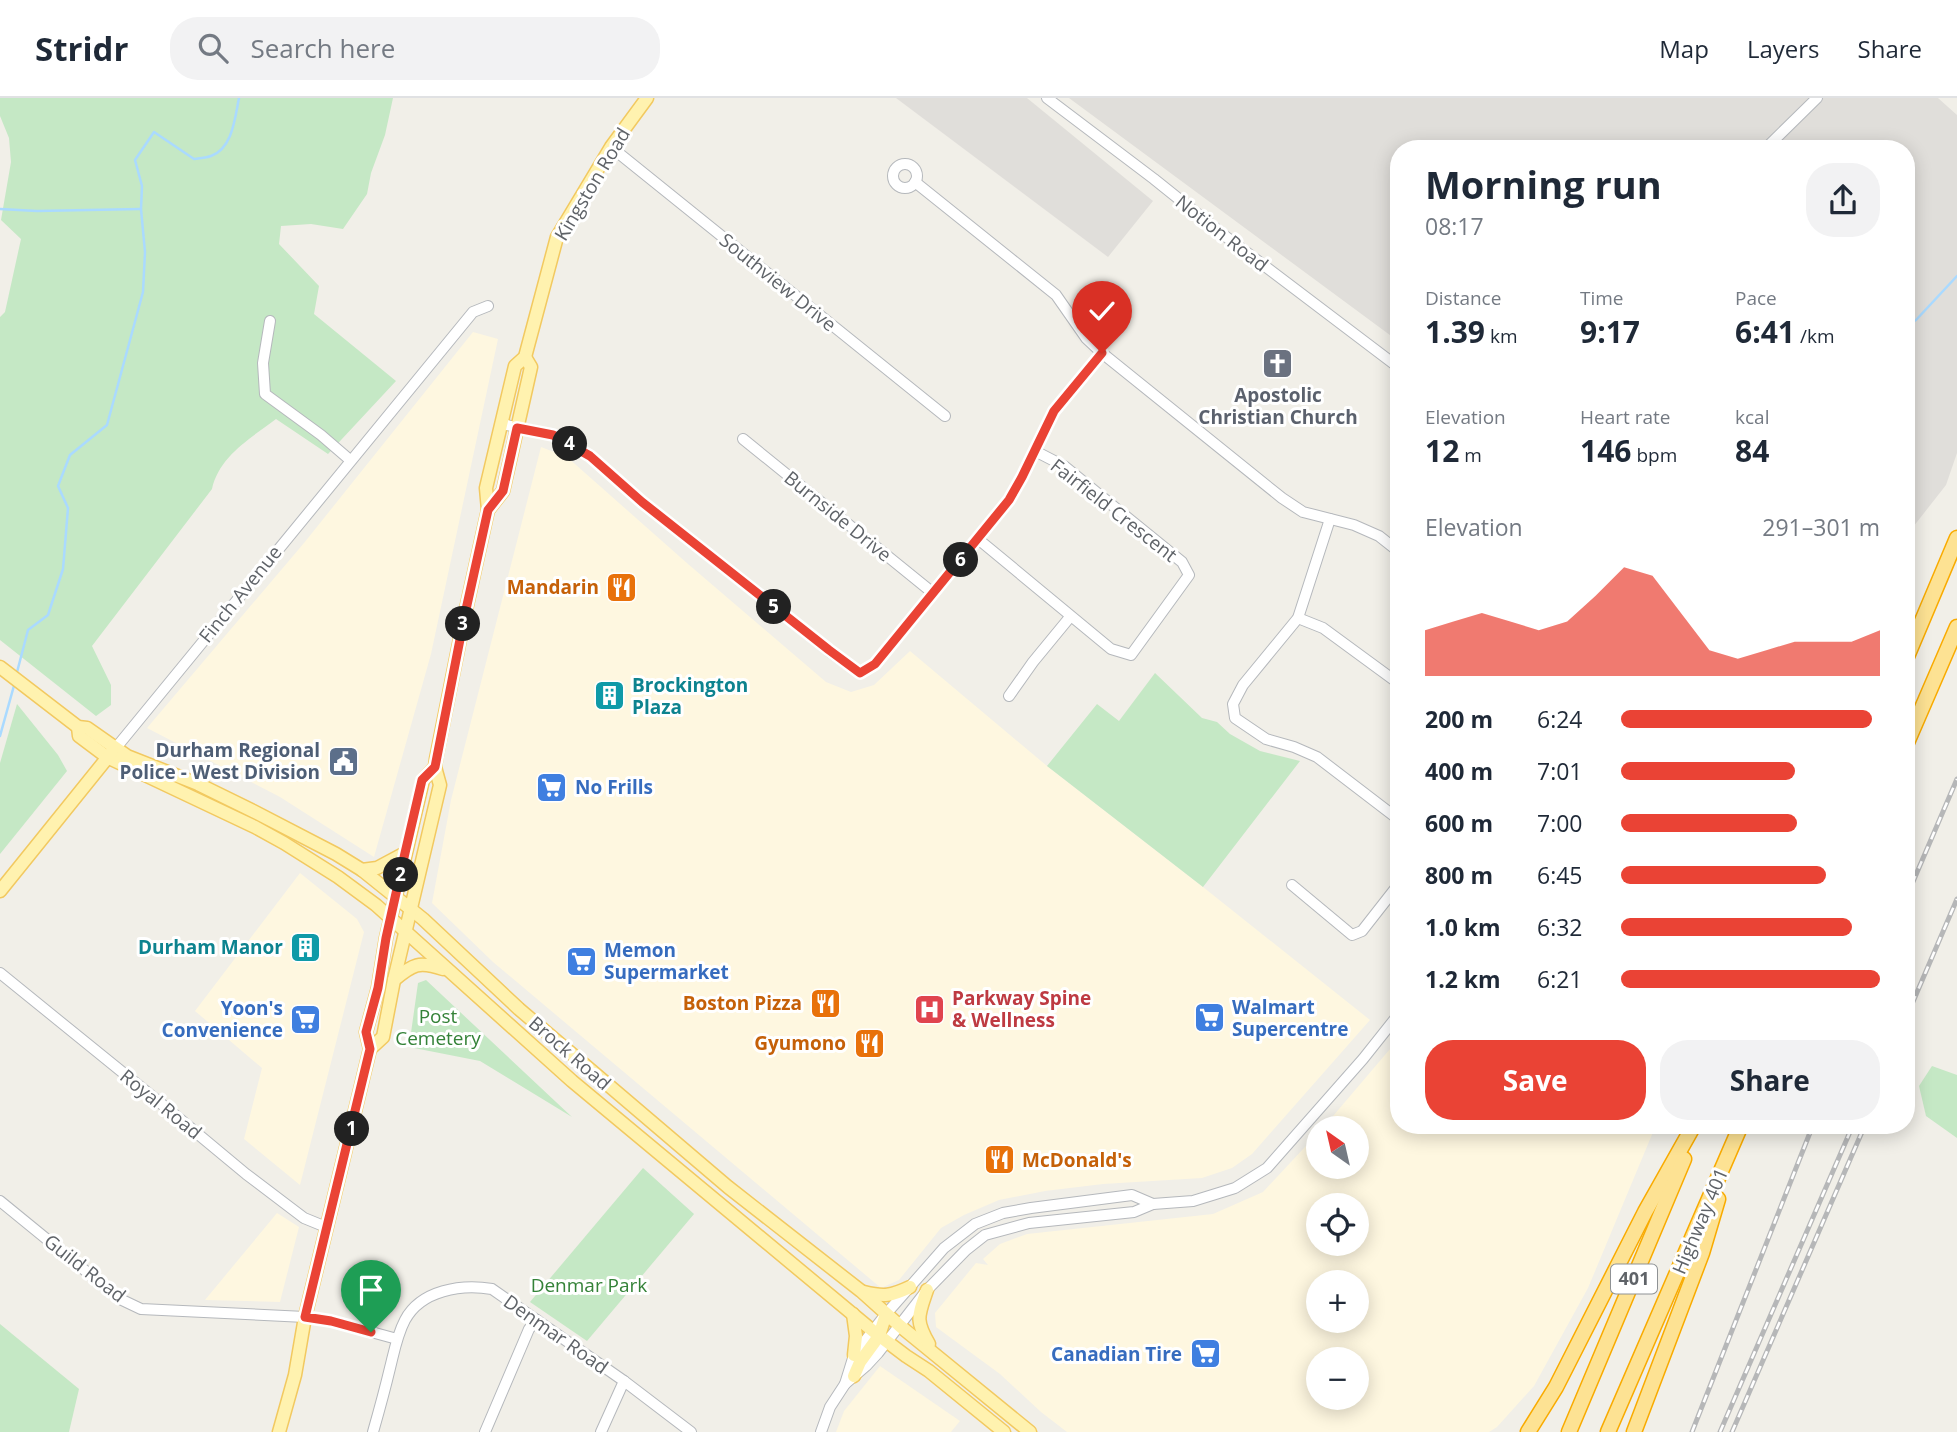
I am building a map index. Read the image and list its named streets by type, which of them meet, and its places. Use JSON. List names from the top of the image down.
{
  "streets": {
    "highway": ["Highway 401", "401"],
    "main road": ["Kingston Road", "Finch Avenue", "Brock Road"],
    "street": [
      "Notion Road",
      "Southview Drive",
      "Fairfield Crescent",
      "Burnside Drive",
      "Royal Road",
      "Guild Road",
      "Denmar Road"
    ]
  },
  "crossings": [
    ["Kingston Road", "Southview Drive"],
    ["Kingston Road", "Brock Road"],
    ["Kingston Road", "Royal Road"],
    ["Kingston Road", "Guild Road"],
    ["Finch Avenue", "Brock Road"]
  ],
  "parks": ["Post Cemetery", "Denmar Park"],
  "places": {
    "church": ["Apostolic Christian Church"],
    "restaurant": [
      "Mandarin",
      "Boston Pizza",
      "Gyumono",
      "McDonald's"
    ],
    "building": ["Brockington Plaza", "Durham Manor"],
    "public building": ["Durham Regional Police - West Division"],
    "supermarket": [
      "No Frills",
      "Memon Supermarket",
      "Walmart Supercentre",
      "Yoon's Convenience",
      "Canadian Tire"
    ],
    "hospital": ["Parkway Spine & Wellness"]
  },
  "north": "top left",
  "page": {
    "header": "Stridr",
    "search": "Search here",
    "nav": ["Map", "Layers", "Share"],
    "heading": ["Morning run", "08:17"],
    "stats": [
      ["Distance", "1.39 km"],
      ["Time", "9:17"],
      ["Pace", "6:41 /km"],
      ["Elevation", "12 m"],
      ["Heart rate", "146 bpm"],
      ["kcal", "84"]
    ],
    "pins": [
      "4",
      "6",
      "5",
      "3",
      "2",
      "1"
    ],
    "chart": ["Elevation", "291–301 m"],
    "list": [
      {
        "name": "200 m",
        "note": "6:24"
      },
      {
        "name": "400 m",
        "note": "7:01"
      },
      {
        "name": "600 m",
        "note": "7:00"
      },
      {
        "name": "800 m",
        "note": "6:45"
      },
      {
        "name": "1.0 km",
        "note": "6:32"
      },
      {
        "name": "1.2 km",
        "note": "6:21"
      }
    ],
    "buttons": ["Save", "Share"],
    "map_buttons": ["+", "−"]
  }
}
